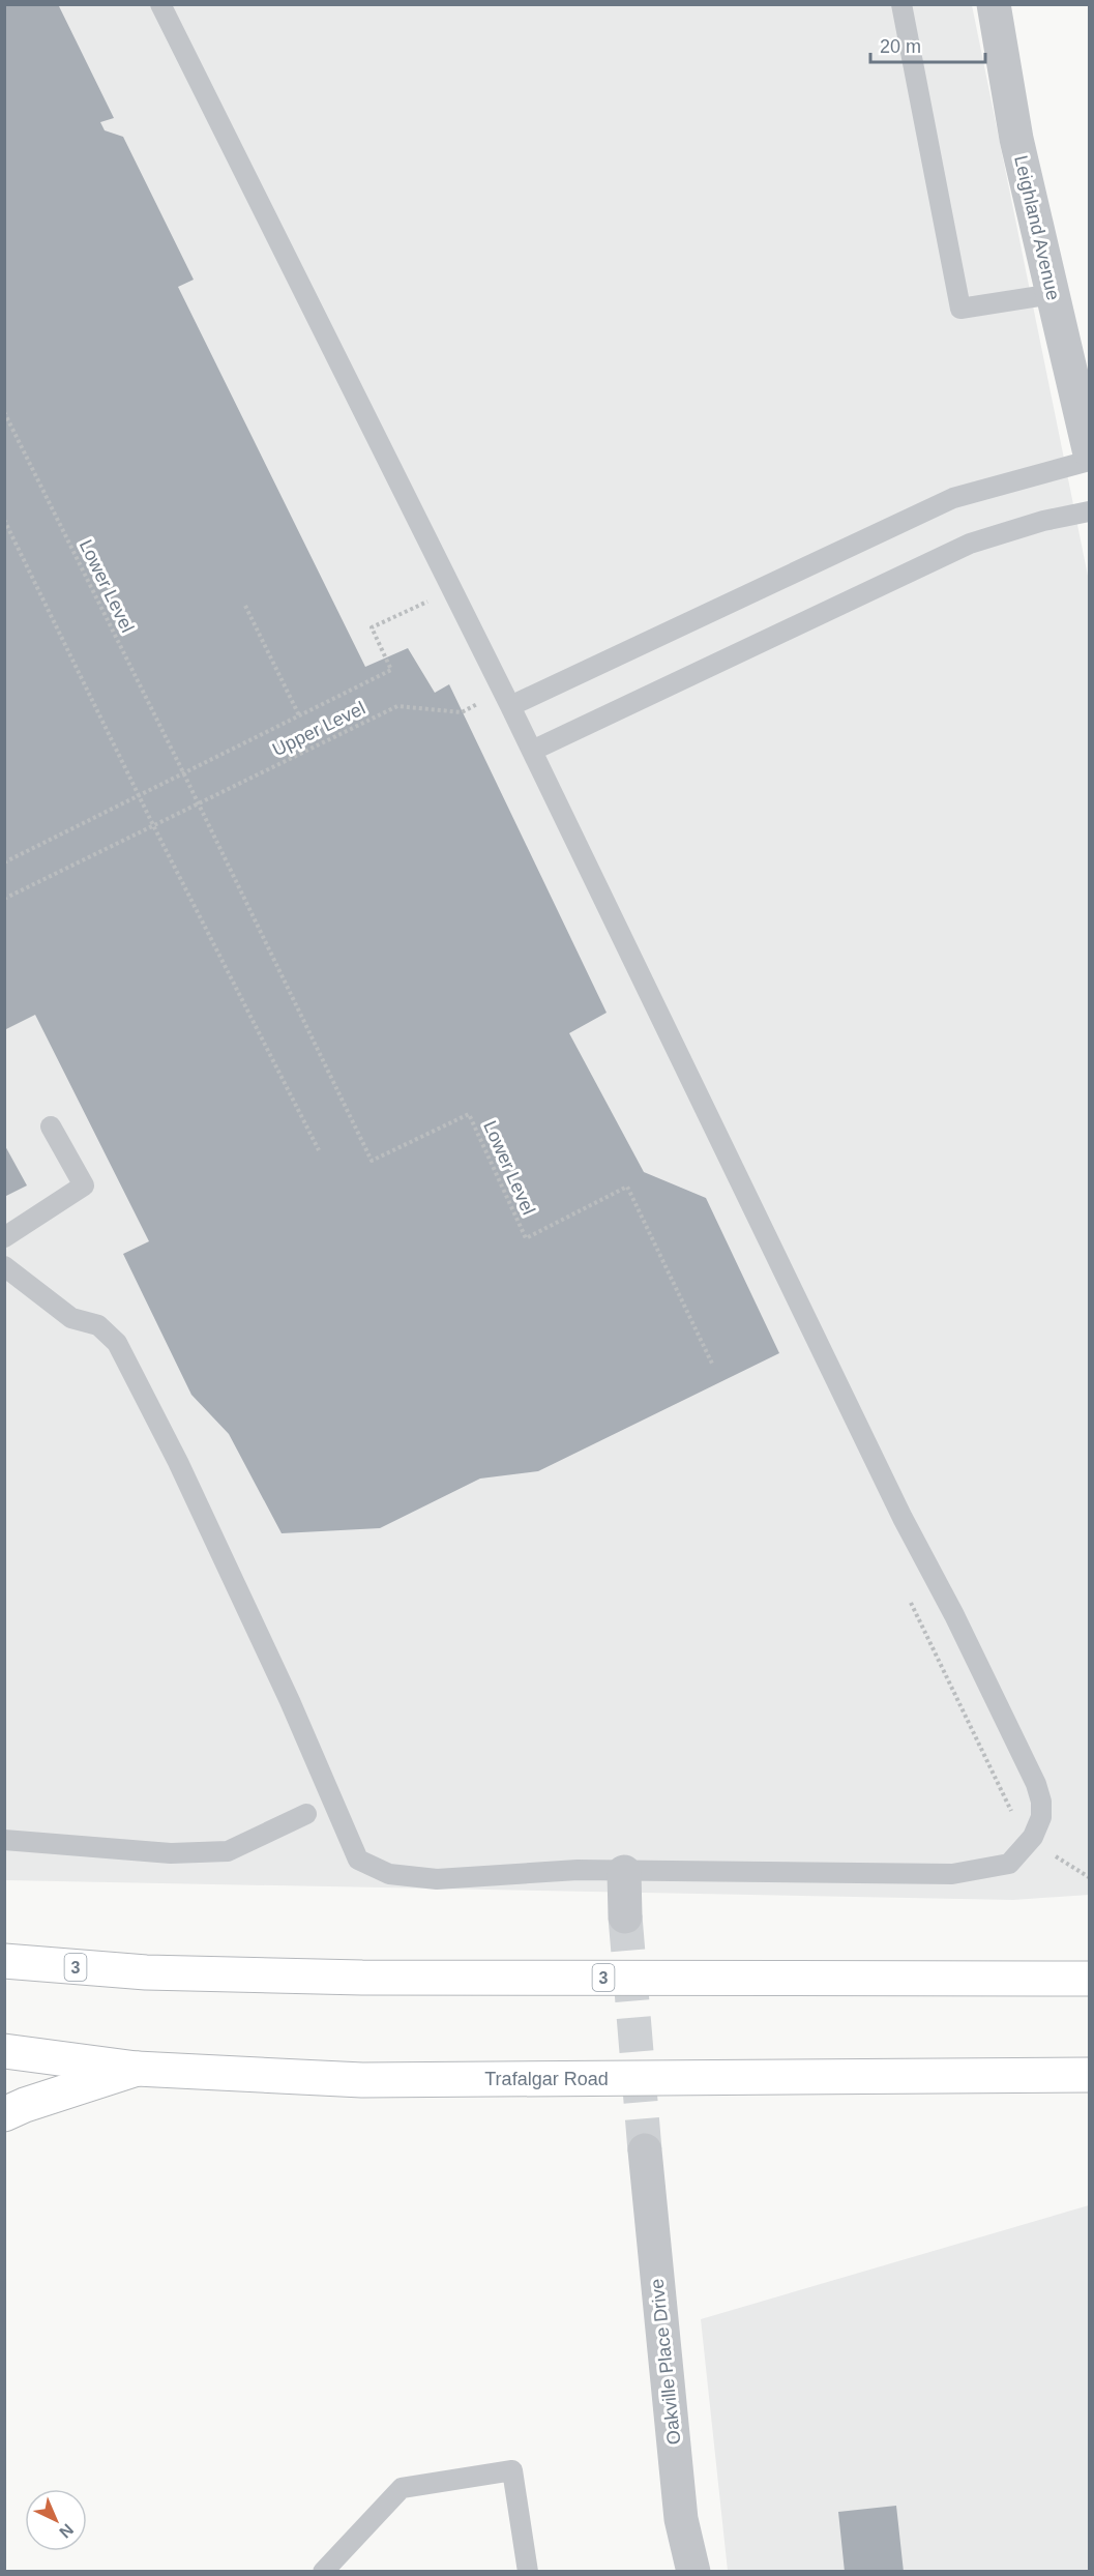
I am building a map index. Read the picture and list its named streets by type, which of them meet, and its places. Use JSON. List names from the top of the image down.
{
  "streets": {
    "main road": ["3", "Trafalgar Road"],
    "street": ["Leighland Avenue", "Oakville Place Drive"],
    "path": ["Lower Level", "Upper Level"]
  },
  "scale_bar": "20 m",
  "north": "bottom right"
}
